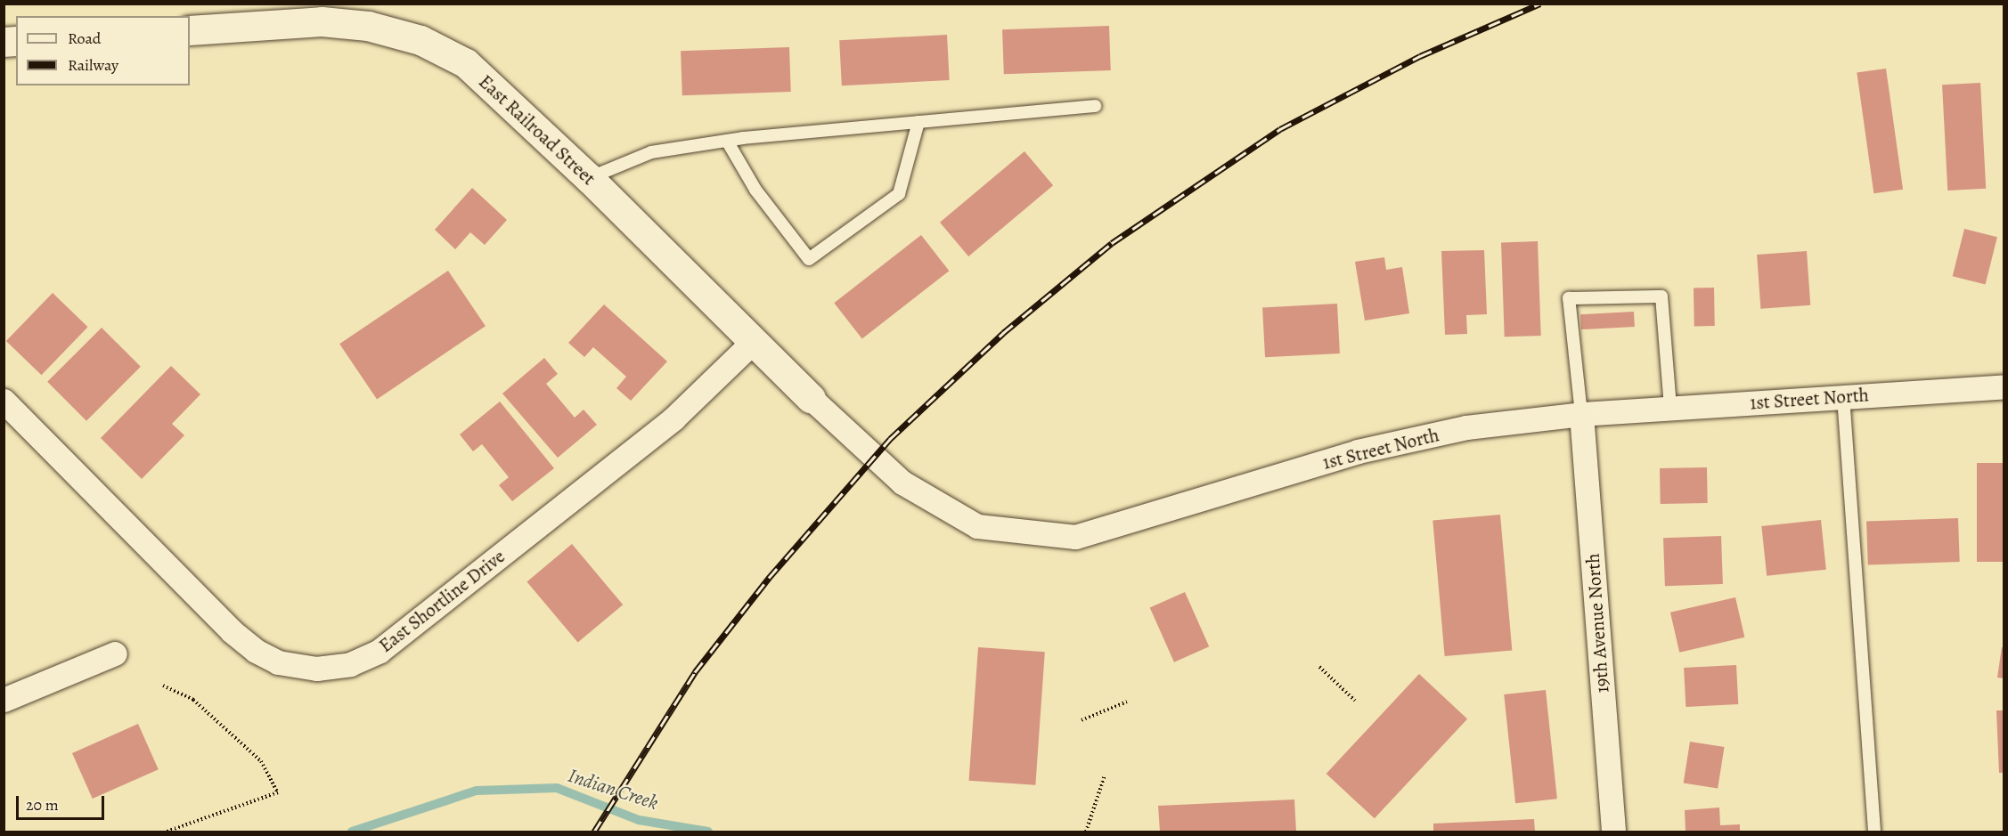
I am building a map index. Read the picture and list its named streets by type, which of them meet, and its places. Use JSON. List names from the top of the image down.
{
  "streets": {
    "street": [
      "East Railroad Street",
      "1st Street North",
      "East Shortline Drive",
      "19th Avenue North"
    ]
  },
  "crossings": [
    ["East Railroad Street", "1st Street North"],
    ["East Railroad Street", "East Shortline Drive"],
    ["1st Street North", "19th Avenue North"]
  ],
  "water": ["Indian Creek"],
  "legend": ["Road", "Railway"],
  "scale_bar": "20 m"
}
